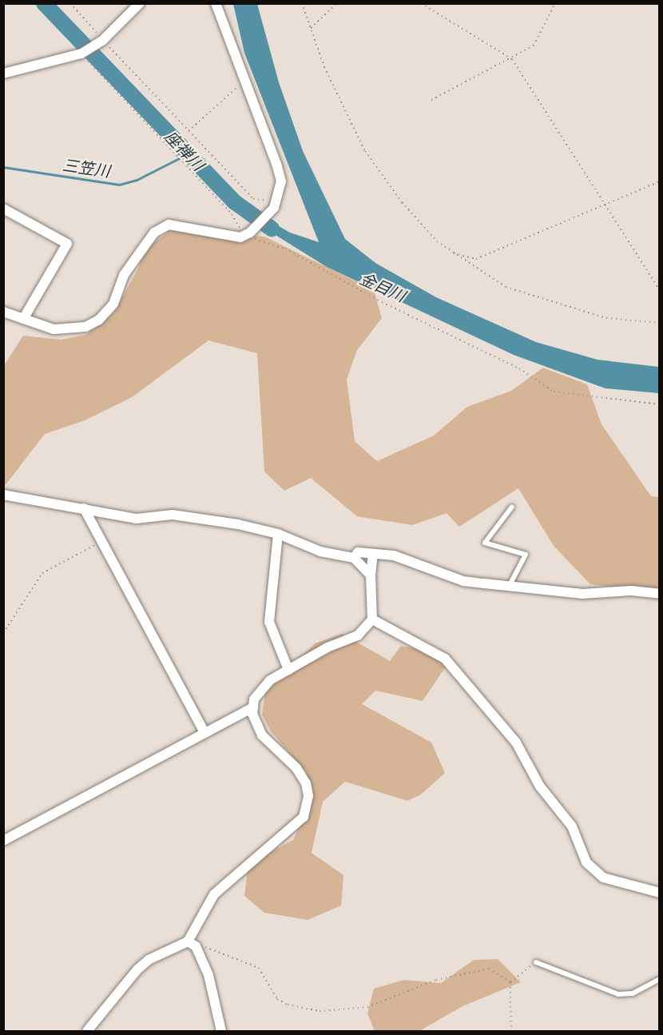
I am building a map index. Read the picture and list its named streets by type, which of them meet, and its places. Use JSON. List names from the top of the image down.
{
  "water": ["座禅川", "三笠川", "金目川"]
}
